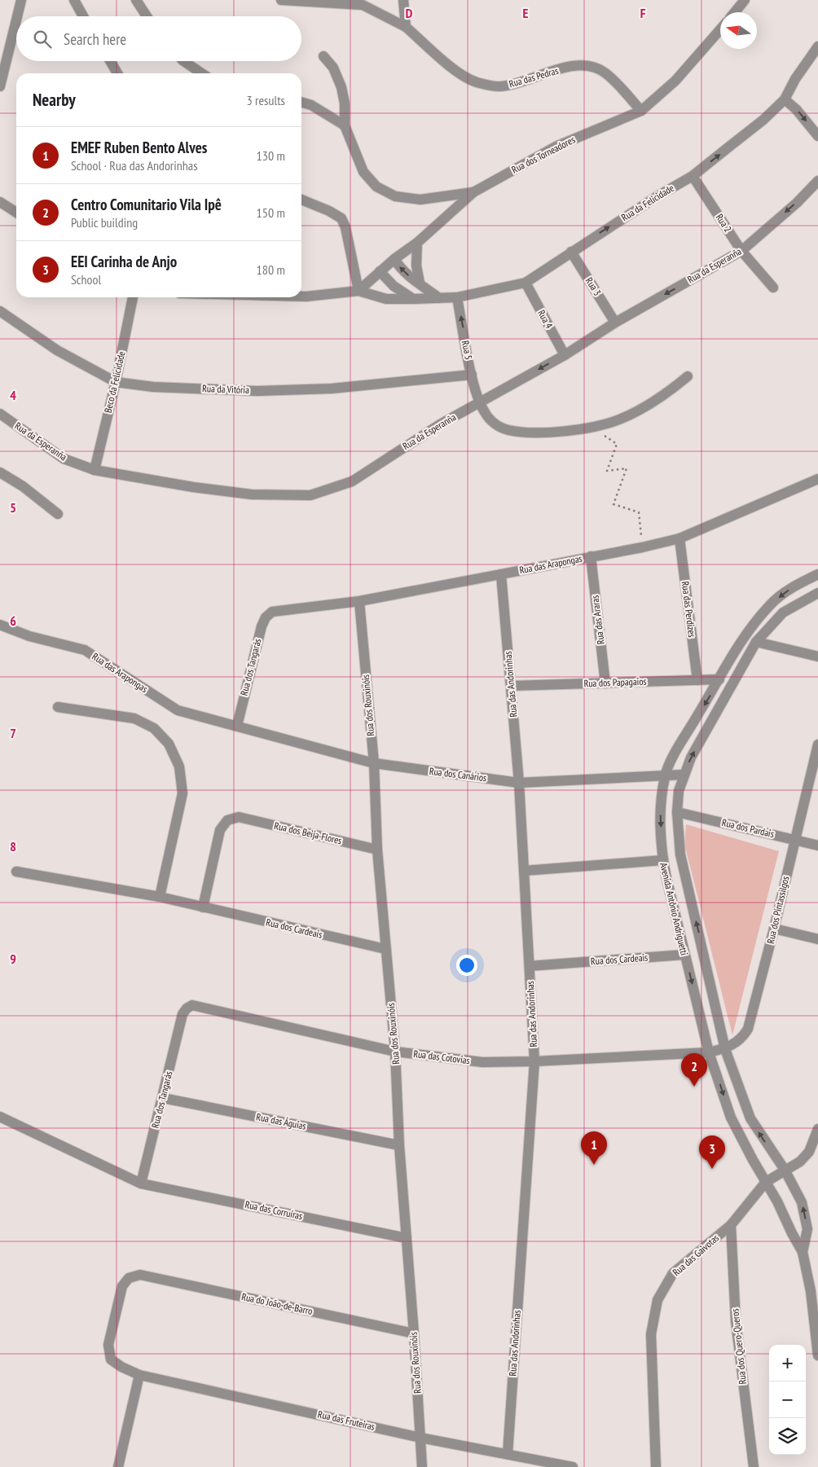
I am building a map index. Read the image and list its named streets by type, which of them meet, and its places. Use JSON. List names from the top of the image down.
{
  "streets": {
    "street": [
      "Rua das Pedras",
      "Rua dos Torneadores",
      "Rua da Felicidade",
      "Rua 2",
      "Rua da Esperanña",
      "Rua 3",
      "Rua 4",
      "Rua 5",
      "Beco da Felicidade",
      "Rua da Vitória",
      "Rua das Arapongas",
      "Rua das Perdizes",
      "Rua das Araras",
      "Rua dos Tangarás",
      "Rua dos Papagaios",
      "Rua das Andorinhas",
      "Rua dos Rouxinóis",
      "Rua dos Canários",
      "Rua dos Pardais",
      "Rua dos Beija-Flores",
      "Avenida Antônio Andriguetti",
      "Rua dos Pintassilgos",
      "Rua dos Cardeais",
      "Rua das Cotovias",
      "Rua das Águias",
      "Rua das Corruíras",
      "Rua das Gaivotas",
      "Rua do João-de-Barro",
      "Rua dos Quero-Queros",
      "Rua das Fruteiras"
    ]
  },
  "crossings": [
    ["Rua das Pedras", "Rua dos Torneadores"],
    ["Rua dos Torneadores", "Rua da Felicidade"],
    ["Rua da Felicidade", "Rua 2"],
    ["Rua da Felicidade", "Rua 3"],
    ["Rua da Felicidade", "Rua 4"],
    ["Rua da Felicidade", "Rua 5"],
    ["Rua 2", "Rua da Esperanña"],
    ["Rua da Esperanña", "Rua 3"],
    ["Rua da Esperanña", "Rua 4"],
    ["Rua da Esperanña", "Rua 5"],
    ["Rua da Esperanña", "Beco da Felicidade"],
    ["Rua 5", "Rua da Vitória"],
    ["Beco da Felicidade", "Rua da Vitória"],
    ["Rua das Arapongas", "Rua das Perdizes"],
    ["Rua das Arapongas", "Rua das Araras"],
    ["Rua das Arapongas", "Rua dos Tangarás"],
    ["Rua das Arapongas", "Rua das Andorinhas"],
    ["Rua das Arapongas", "Rua dos Rouxinóis"],
    ["Rua das Arapongas", "Rua dos Canários"],
    ["Rua das Perdizes", "Rua dos Papagaios"],
    ["Rua das Araras", "Rua dos Papagaios"],
    ["Rua dos Tangarás", "Rua dos Canários"],
    ["Rua dos Tangarás", "Rua das Cotovias"],
    ["Rua dos Tangarás", "Rua das Águias"],
    ["Rua dos Tangarás", "Rua das Corruíras"],
    ["Rua dos Papagaios", "Rua das Andorinhas"],
    ["Rua dos Papagaios", "Avenida Antônio Andriguetti"],
    ["Rua das Andorinhas", "Rua dos Canários"],
    ["Rua das Andorinhas", "Rua dos Cardeais"],
    ["Rua das Andorinhas", "Rua das Cotovias"],
    ["Rua das Andorinhas", "Rua das Fruteiras"],
    ["Rua dos Rouxinóis", "Rua dos Canários"],
    ["Rua dos Rouxinóis", "Rua dos Beija-Flores"],
    ["Rua dos Rouxinóis", "Rua dos Cardeais"],
    ["Rua dos Rouxinóis", "Rua das Cotovias"],
    ["Rua dos Rouxinóis", "Rua das Águias"],
    ["Rua dos Rouxinóis", "Rua das Corruíras"],
    ["Rua dos Rouxinóis", "Rua do João-de-Barro"],
    ["Rua dos Rouxinóis", "Rua das Fruteiras"],
    ["Rua dos Canários", "Avenida Antônio Andriguetti"],
    ["Rua dos Pardais", "Avenida Antônio Andriguetti"],
    ["Rua dos Pardais", "Rua dos Pintassilgos"],
    ["Rua dos Beija-Flores", "Rua dos Cardeais"],
    ["Avenida Antônio Andriguetti", "Rua dos Pintassilgos"],
    ["Avenida Antônio Andriguetti", "Rua dos Cardeais"],
    ["Avenida Antônio Andriguetti", "Rua das Cotovias"],
    ["Avenida Antônio Andriguetti", "Rua das Gaivotas"],
    ["Rua dos Pintassilgos", "Rua das Cotovias"],
    ["Rua das Gaivotas", "Rua dos Quero-Queros"],
    ["Rua do João-de-Barro", "Rua das Fruteiras"]
  ],
  "one_way": ["Rua da Felicidade", "Rua da Esperanña", "Rua 5"],
  "north": "left",
  "page": {
    "search": "Search here",
    "heading": ["Nearby", "3 results"],
    "list": [
      {
        "mark": "1",
        "name": "EMEF Ruben Bento Alves",
        "note": "School · Rua das Andorinhas",
        "value": "130 m"
      },
      {
        "mark": "2",
        "name": "Centro Comunitario Vila Ipê",
        "note": "Public building",
        "value": "150 m"
      },
      {
        "mark": "3",
        "name": "EEI Carinha de Anjo",
        "note": "School",
        "value": "180 m"
      }
    ],
    "pins": ["2", "1", "3"],
    "map_buttons": ["+", "−"]
  },
  "grid": {
    "columns": ["D", "E", "F"],
    "rows": [
      "4",
      "5",
      "6",
      "7",
      "8",
      "9"
    ]
  }
}
